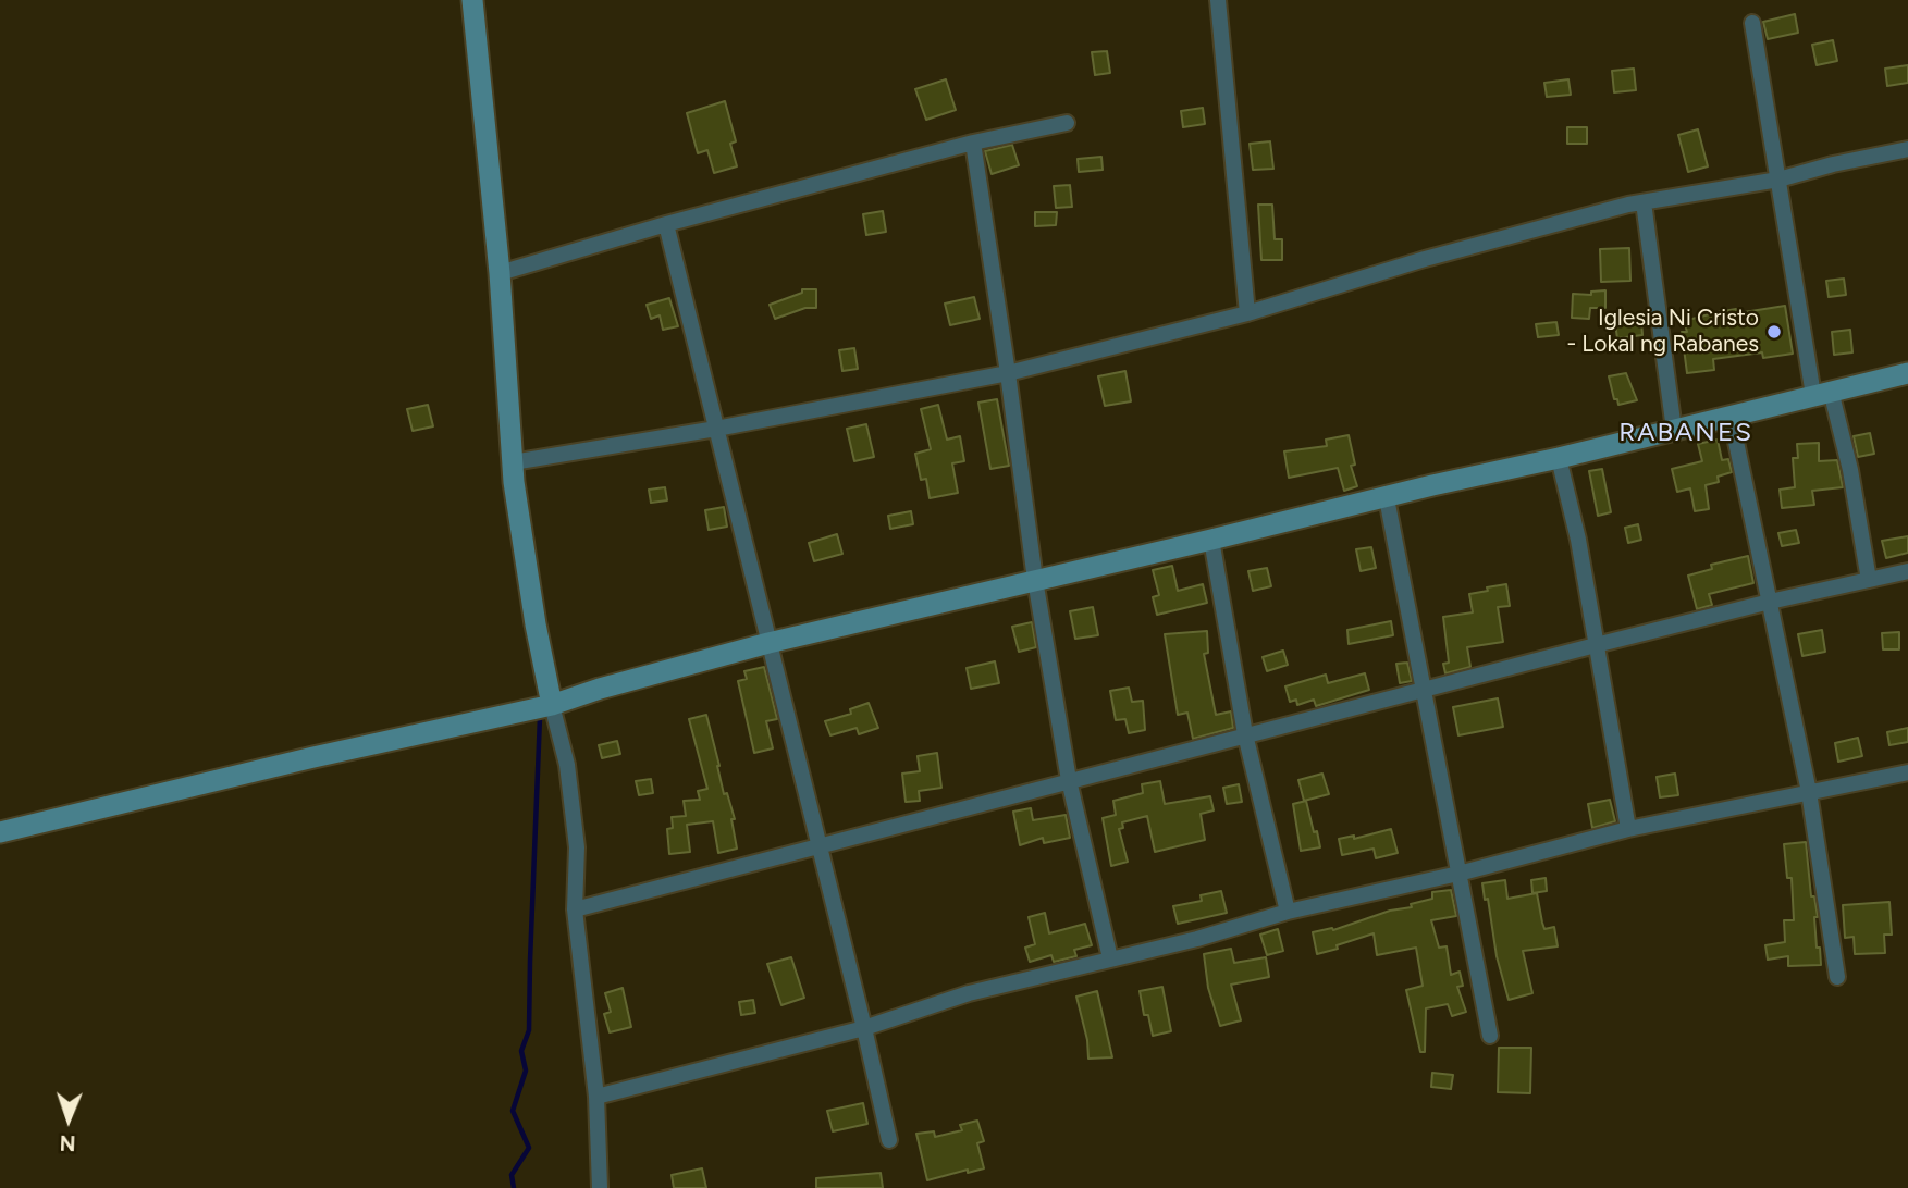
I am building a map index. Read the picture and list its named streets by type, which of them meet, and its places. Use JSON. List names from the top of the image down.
{
  "districts": ["RABANES"],
  "places": ["Iglesia Ni Cristo - Lokal ng Rabanes"],
  "north": "bottom"
}
